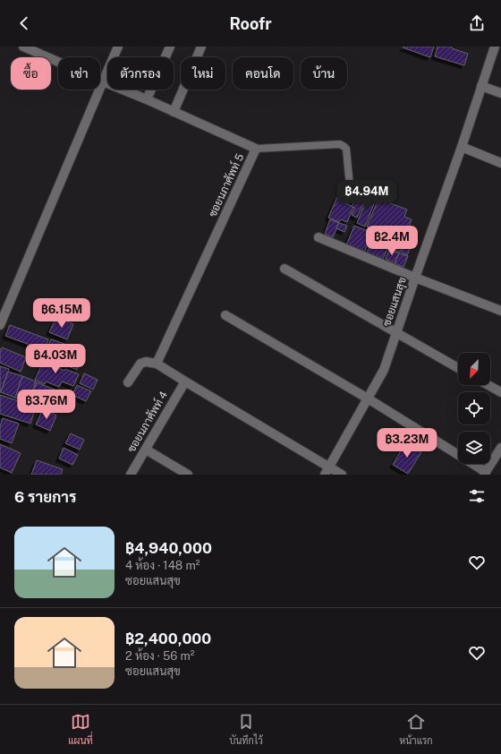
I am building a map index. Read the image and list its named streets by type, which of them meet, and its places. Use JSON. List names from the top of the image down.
{
  "streets": {
    "street": ["ซอยนภาศัพท์ 5", "ซอยแสนสุข", "ซอยนภาศัพท์ 4"]
  },
  "north": "bottom left",
  "page": {
    "header": "Roofr",
    "chip": [
      "ซื้อ",
      "เช่า",
      "ตัวกรอง",
      "ใหม่",
      "คอนโด",
      "บ้าน"
    ],
    "price": [
      "฿4.94M",
      "฿2.4M",
      "฿6.15M",
      "฿4.03M",
      "฿3.76M",
      "฿3.23M"
    ],
    "heading": "6 รายการ",
    "list": [
      {
        "name": "฿4,940,000",
        "note": "4 ห้อง · 148 m² · ซอยแสนสุข"
      },
      {
        "name": "฿2,400,000",
        "note": "2 ห้อง · 56 m² · ซอยแสนสุข"
      }
    ],
    "tabs": ["แผนที่", "บันทึกไว้", "หน้าแรก"]
  }
}
